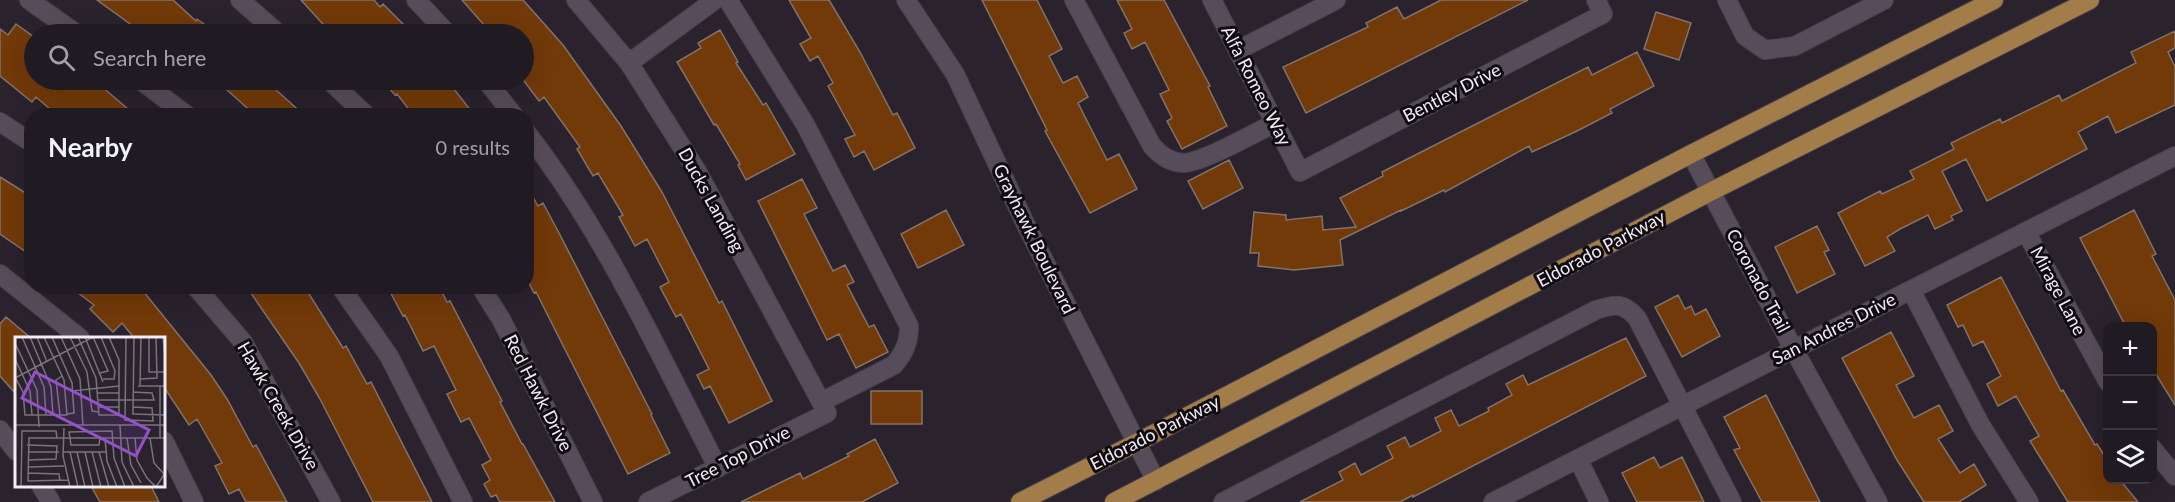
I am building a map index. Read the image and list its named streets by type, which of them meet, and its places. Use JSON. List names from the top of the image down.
{
  "streets": {
    "main road": ["Eldorado Parkway"],
    "street": [
      "Alfa Romeo Way",
      "Bentley Drive",
      "Ducks Landing",
      "Grayhawk Boulevard",
      "Coronado Trail",
      "Mirage Lane",
      "San Andres Drive",
      "Red Hawk Drive",
      "Hawk Creek Drive",
      "Tree Top Drive"
    ]
  },
  "crossings": [
    ["Alfa Romeo Way", "Bentley Drive"],
    ["Ducks Landing", "Tree Top Drive"],
    ["Grayhawk Boulevard", "Eldorado Parkway"],
    ["Eldorado Parkway", "Coronado Trail"],
    ["Coronado Trail", "San Andres Drive"],
    ["Mirage Lane", "San Andres Drive"]
  ],
  "page": {
    "search": "Search here",
    "heading": ["Nearby", "0 results"],
    "map_buttons": ["+", "−"]
  }
}
